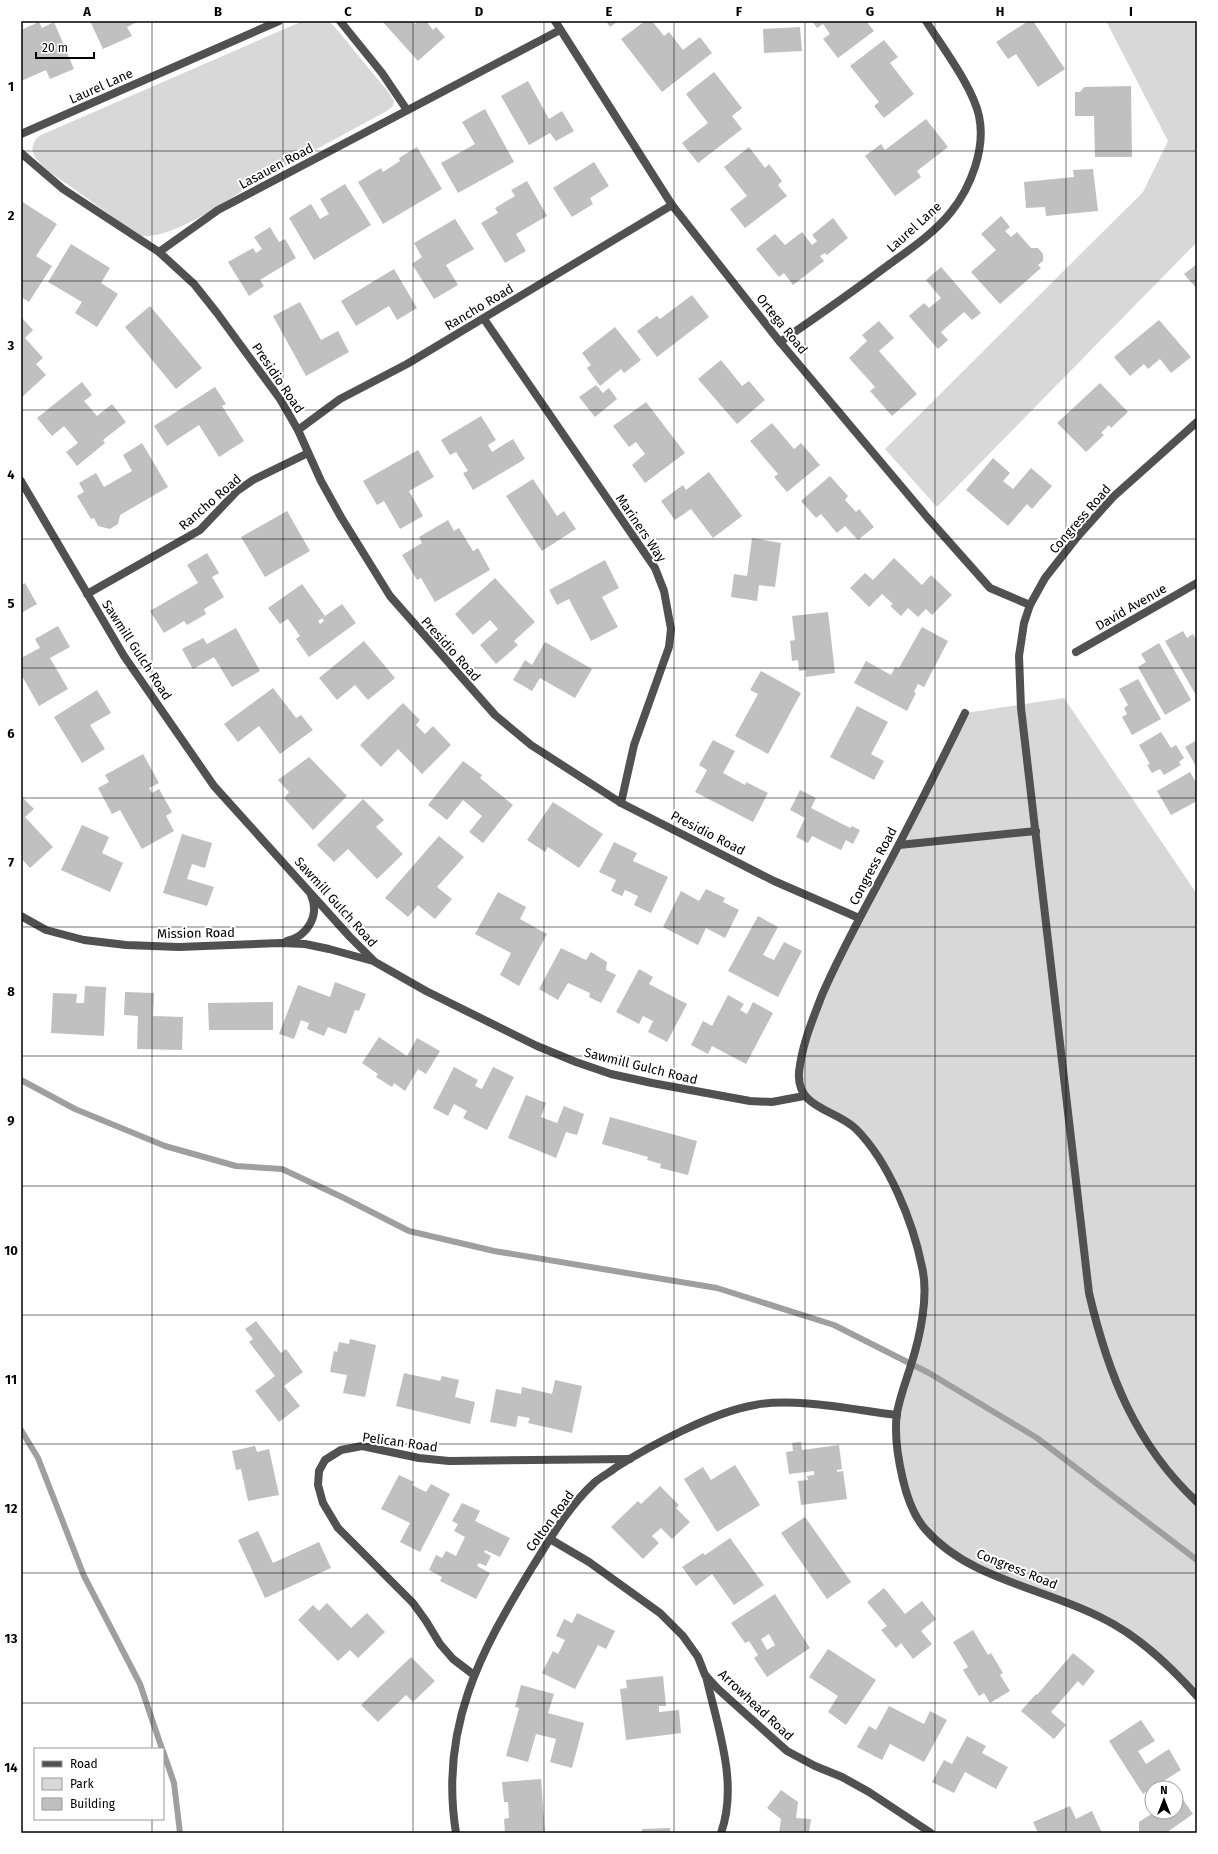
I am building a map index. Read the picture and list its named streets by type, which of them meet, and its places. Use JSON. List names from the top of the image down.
{
  "streets": {
    "street": [
      "Laurel Lane",
      "Lasauen Road",
      "Rancho Road",
      "Ortega Road",
      "Presidio Road",
      "Congress Road",
      "Mariners Way",
      "David Avenue",
      "Sawmill Gulch Road",
      "Mission Road",
      "Pelican Road",
      "Colton Road",
      "Arrowhead Road"
    ]
  },
  "crossings": [
    ["Laurel Lane", "Ortega Road"],
    ["Lasauen Road", "Ortega Road"],
    ["Lasauen Road", "Presidio Road"],
    ["Rancho Road", "Ortega Road"],
    ["Rancho Road", "Presidio Road"],
    ["Rancho Road", "Mariners Way"],
    ["Rancho Road", "Sawmill Gulch Road"],
    ["Ortega Road", "Congress Road"],
    ["Presidio Road", "Congress Road"],
    ["Presidio Road", "Mariners Way"],
    ["Congress Road", "Sawmill Gulch Road"],
    ["Congress Road", "Colton Road"],
    ["Sawmill Gulch Road", "Mission Road"],
    ["Pelican Road", "Colton Road"],
    ["Colton Road", "Arrowhead Road"]
  ],
  "legend": ["Road", "Park", "Building"],
  "scale_bar": "20 m",
  "north": "top",
  "grid": {
    "columns": [
      "A",
      "B",
      "C",
      "D",
      "E",
      "F",
      "G",
      "H",
      "I"
    ],
    "rows": [
      "1",
      "2",
      "3",
      "4",
      "5",
      "6",
      "7",
      "8",
      "9",
      "10",
      "11",
      "12",
      "13",
      "14"
    ]
  }
}
